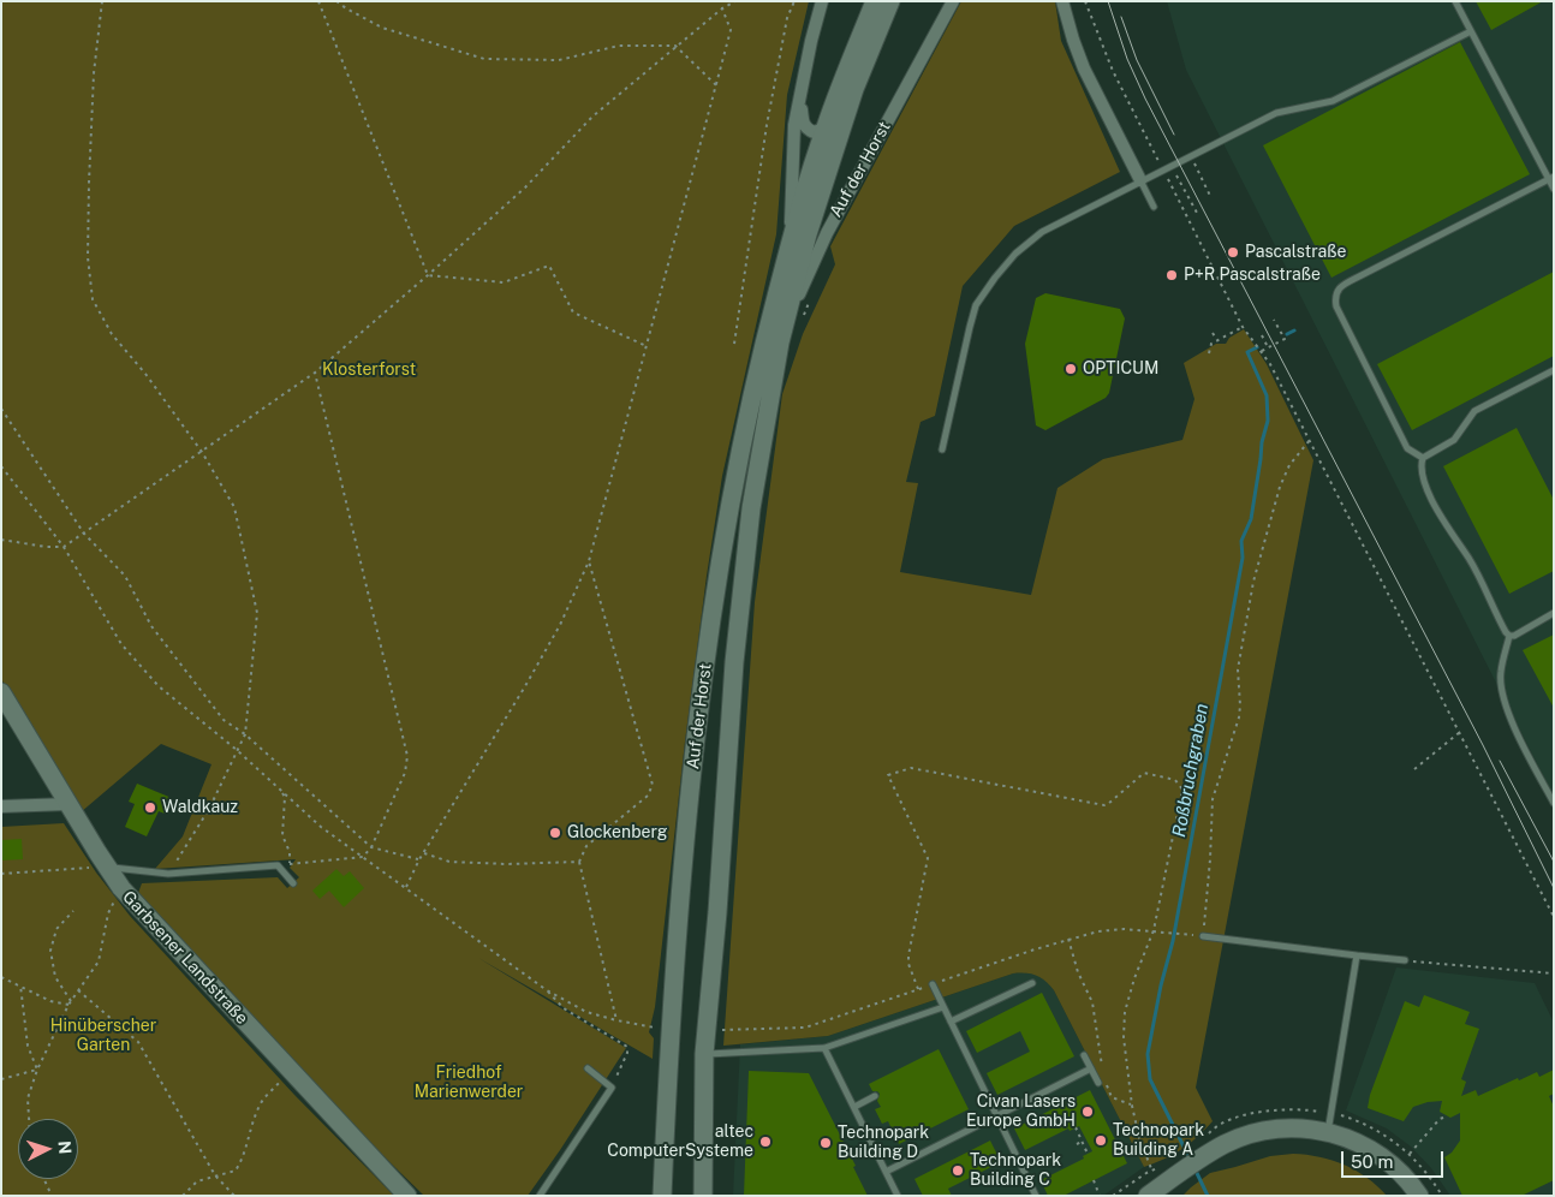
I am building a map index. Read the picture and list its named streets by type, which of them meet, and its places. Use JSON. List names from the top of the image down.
{
  "streets": {
    "street": ["Auf der Horst", "Garbsener Landstraße"]
  },
  "water": ["Roßbruchgraben"],
  "parks": ["Klosterforst", "Hinüberscher Garten", "Friedhof Marienwerder"],
  "places": [
    "Pascalstraße",
    "P+R Pascalstraße",
    "OPTICUM",
    "Waldkauz",
    "Glockenberg",
    "Civan Lasers Europe GmbH",
    "Technopark Building A",
    "altec ComputerSysteme",
    "Technopark Building D",
    "Technopark Building C"
  ],
  "scale_bar": "50 m",
  "north": "right"
}
